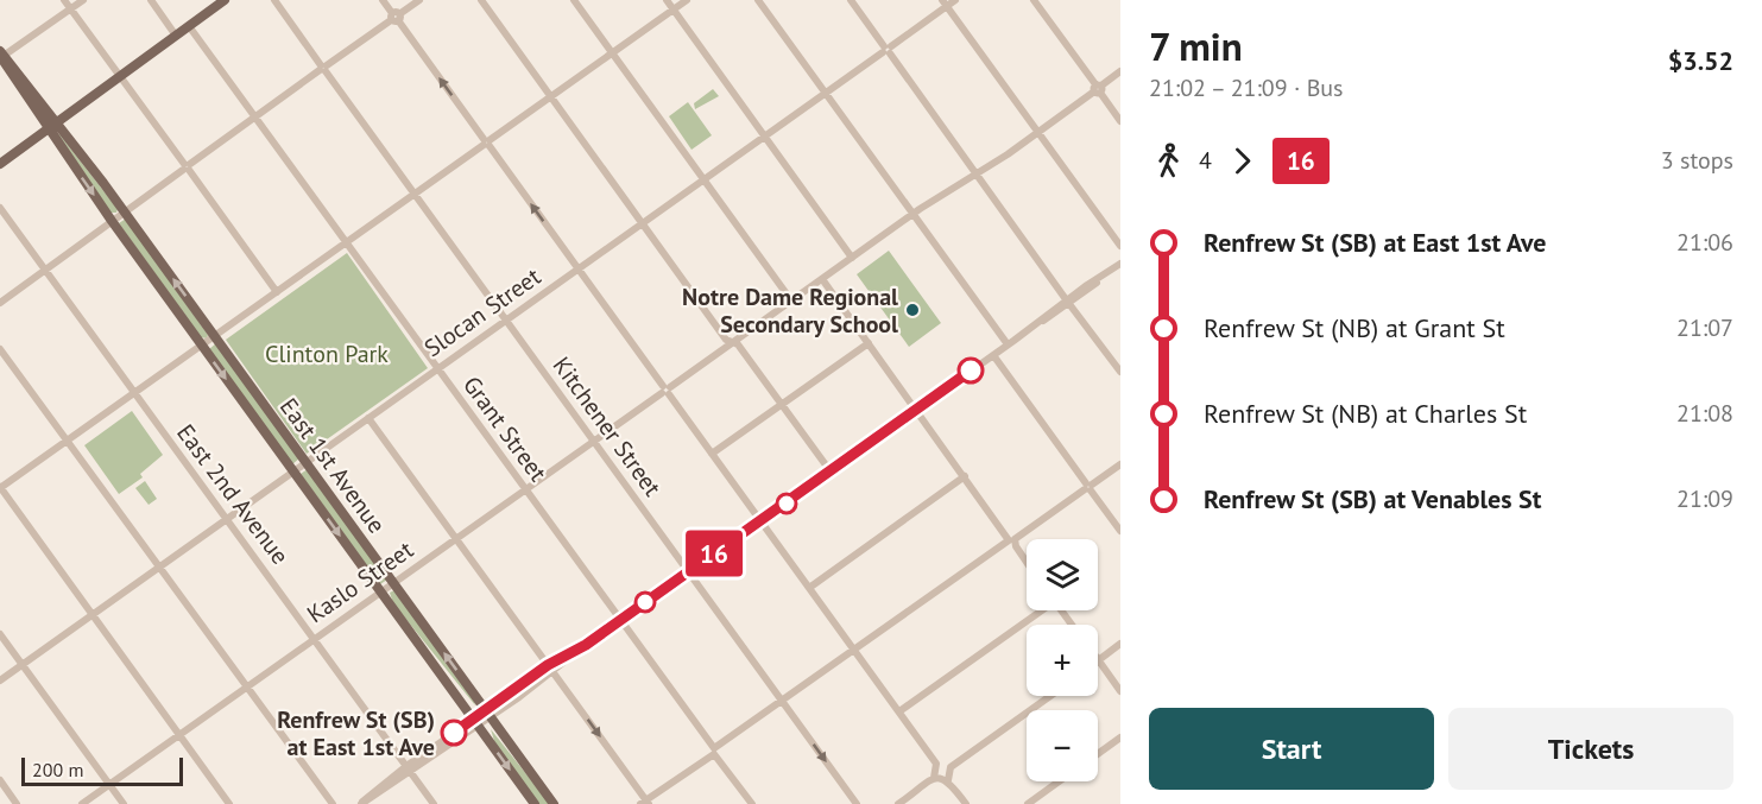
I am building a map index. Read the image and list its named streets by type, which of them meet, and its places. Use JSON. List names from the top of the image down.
{
  "streets": {
    "main road": ["East 1st Avenue"],
    "street": [
      "Slocan Street",
      "Kitchener Street",
      "Grant Street",
      "East 2nd Avenue",
      "Kaslo Street"
    ]
  },
  "crossings": [
    ["Slocan Street", "Kitchener Street"],
    ["Slocan Street", "Grant Street"],
    ["Slocan Street", "East 1st Avenue"],
    ["Slocan Street", "East 2nd Avenue"],
    ["Kitchener Street", "Kaslo Street"],
    ["Grant Street", "Kaslo Street"],
    ["East 1st Avenue", "Kaslo Street"],
    ["East 2nd Avenue", "Kaslo Street"]
  ],
  "parks": ["Clinton Park"],
  "places": ["Notre Dame Regional Secondary School", "Renfrew St (SB) at East 1st Ave"],
  "lines": ["bus line 16"],
  "scale_bar": "200 m",
  "page": {
    "on_map": "16",
    "heading": ["7 min", "21:02 – 21:09 · Bus", "$3.52"],
    "legs": ["4", "16", "3 stops"],
    "list": [
      {
        "name": "Renfrew St (SB) at East 1st Ave",
        "value": "21:06"
      },
      {
        "name": "Renfrew St (NB) at Grant St",
        "value": "21:07"
      },
      {
        "name": "Renfrew St (NB) at Charles St",
        "value": "21:08"
      },
      {
        "name": "Renfrew St (SB) at Venables St",
        "value": "21:09"
      }
    ],
    "map_buttons": ["+", "−"],
    "buttons": ["Start", "Tickets"],
    "scale": "200 m"
  }
}
